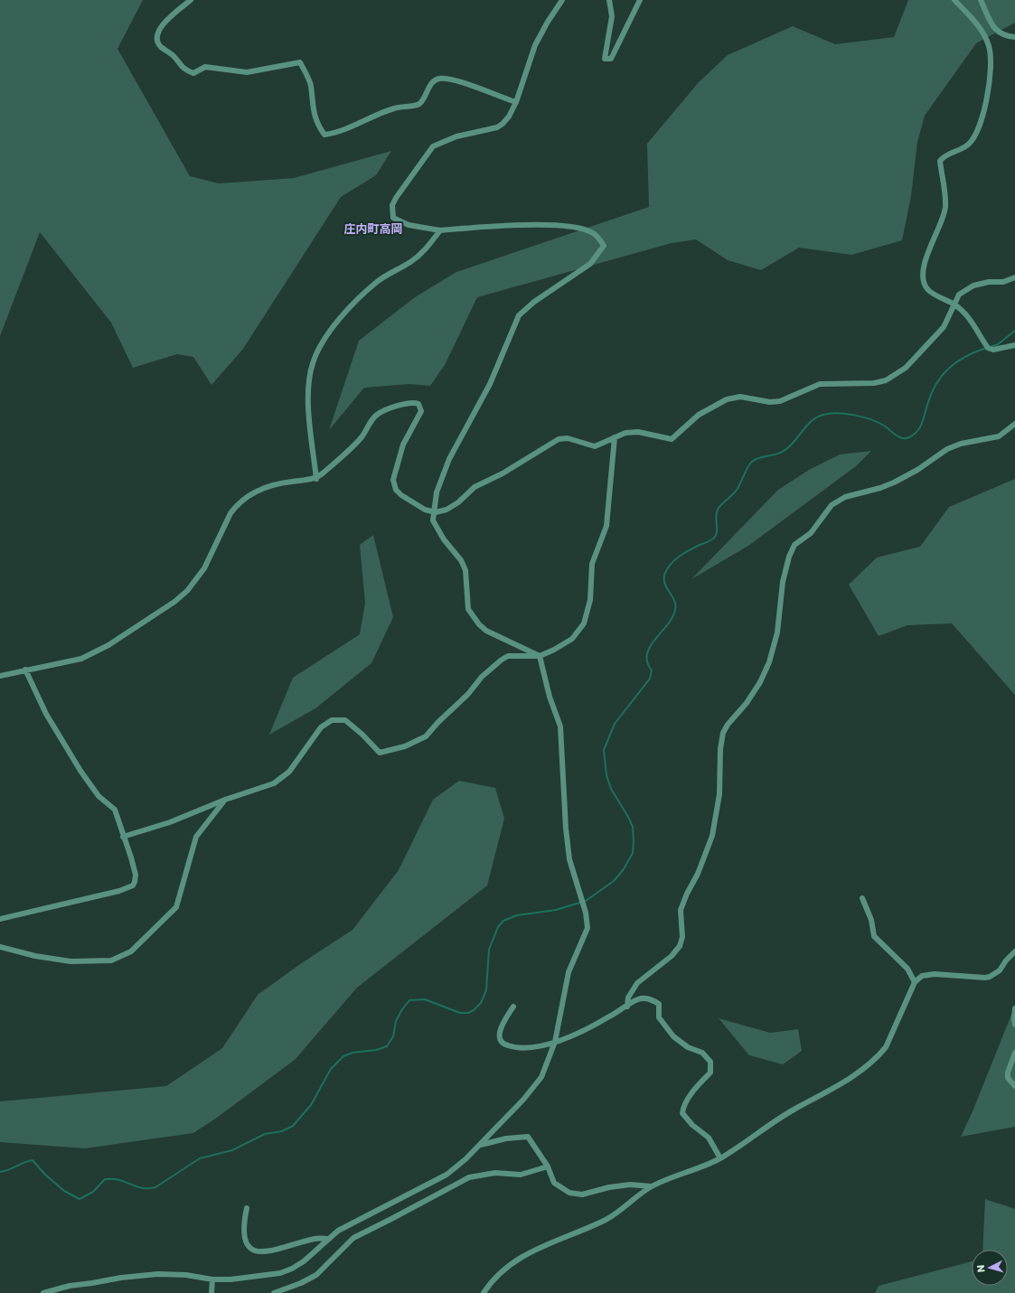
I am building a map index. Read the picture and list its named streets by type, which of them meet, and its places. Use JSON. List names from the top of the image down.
{
  "districts": ["庄内町高岡"],
  "north": "left"
}
